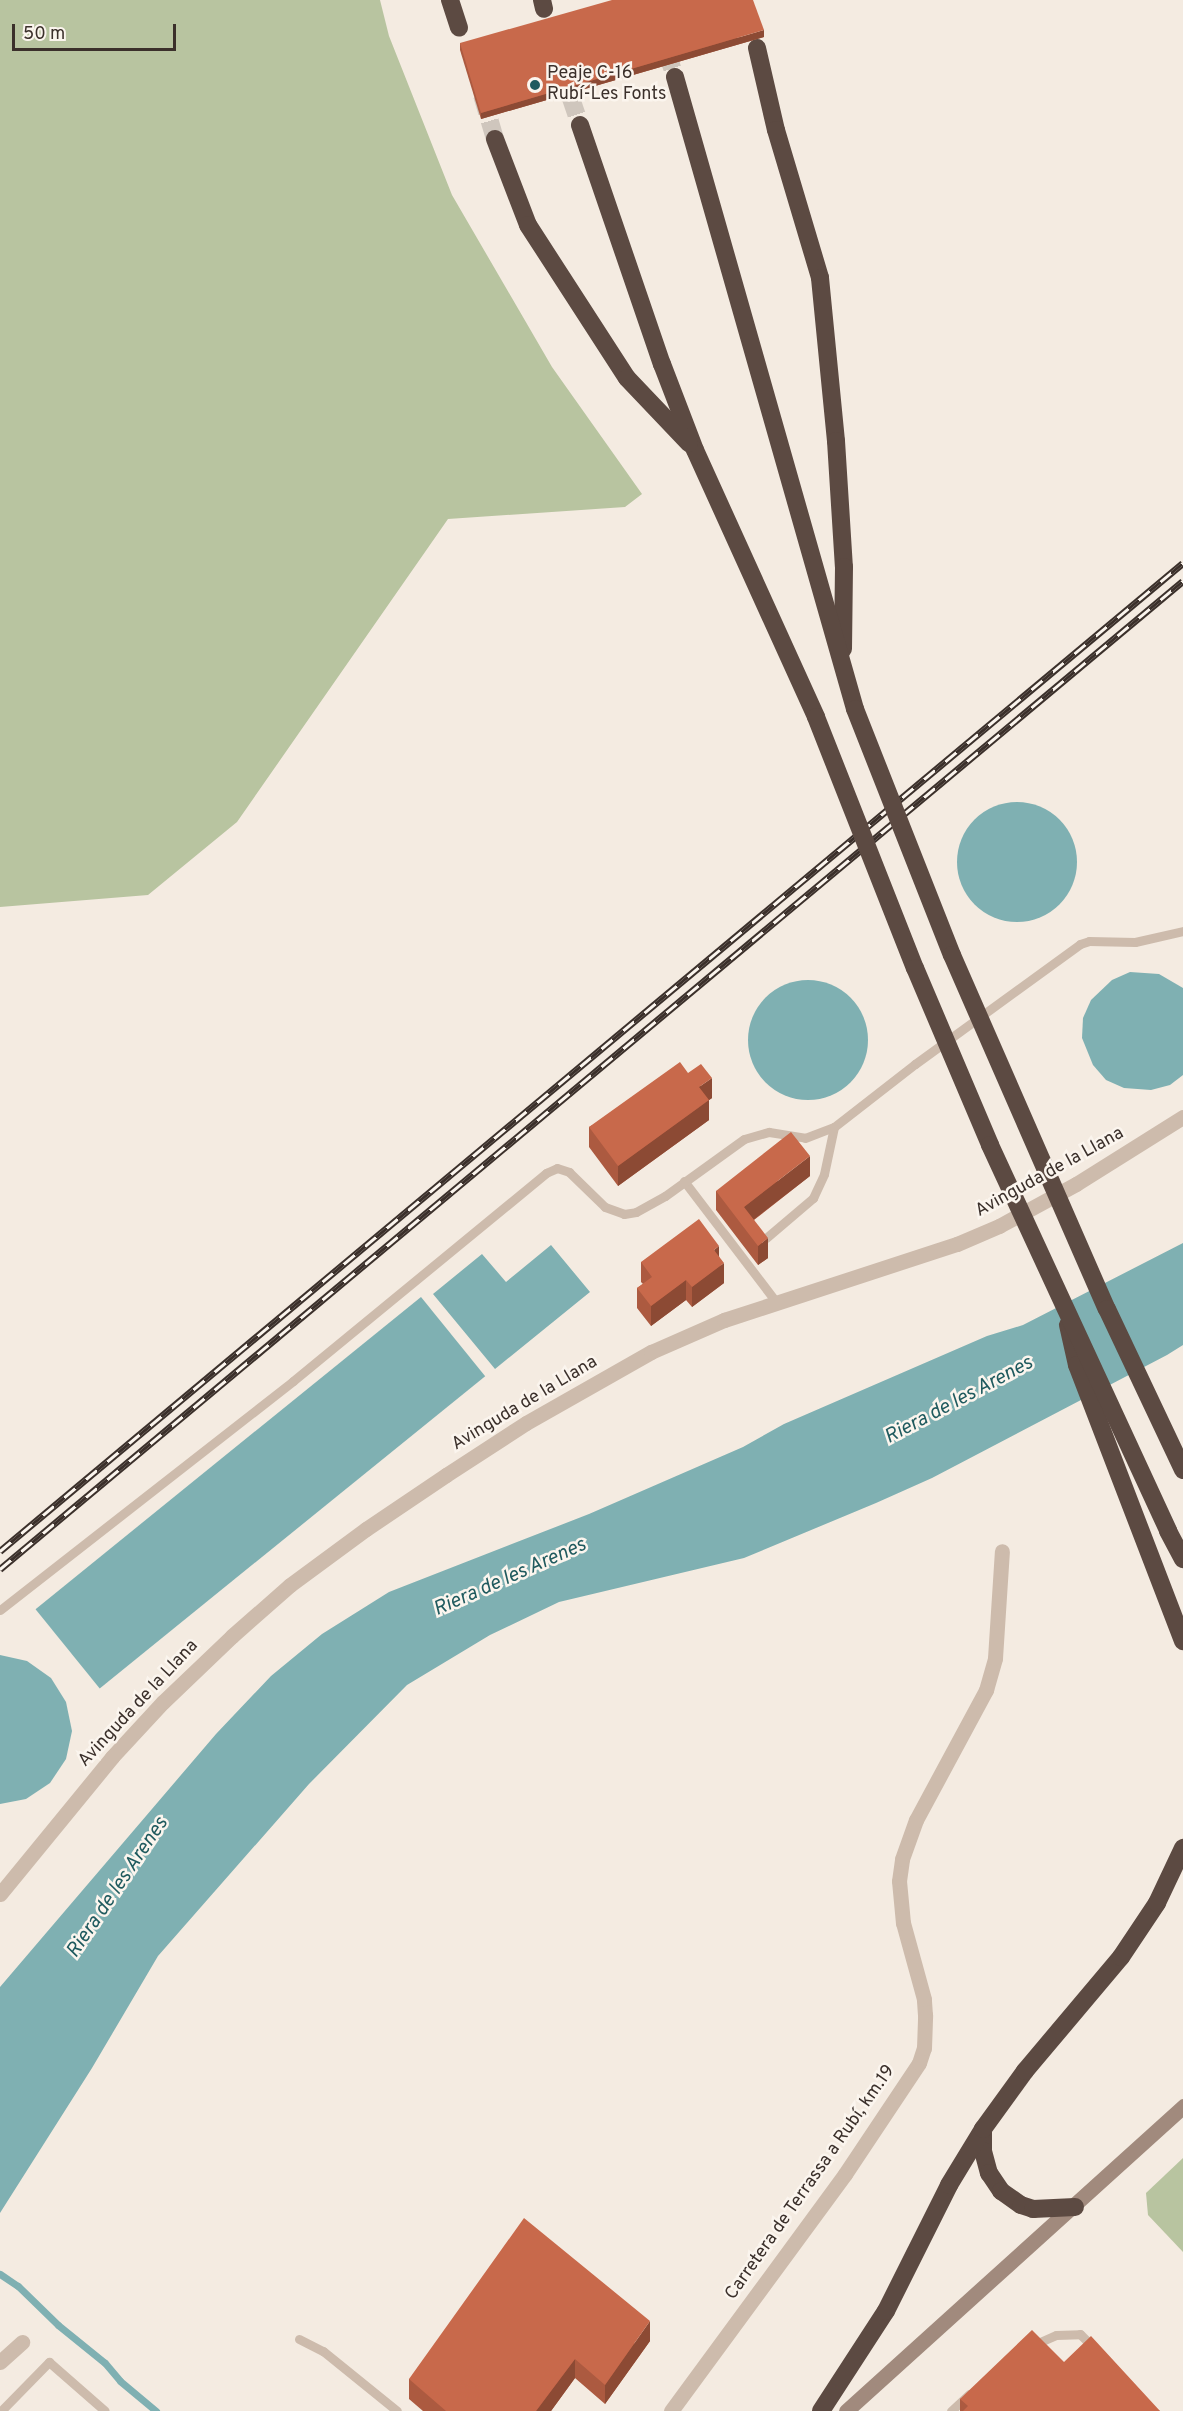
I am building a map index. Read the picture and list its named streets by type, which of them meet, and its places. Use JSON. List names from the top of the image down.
{
  "streets": {
    "street": ["Avinguda de la Llana", "Carretera de Terrassa a Rubí, km.19"]
  },
  "water": ["Riera de les Arenes"],
  "places": ["Peaje C-16 Rubí-Les Fonts"],
  "scale_bar": "50 m"
}
